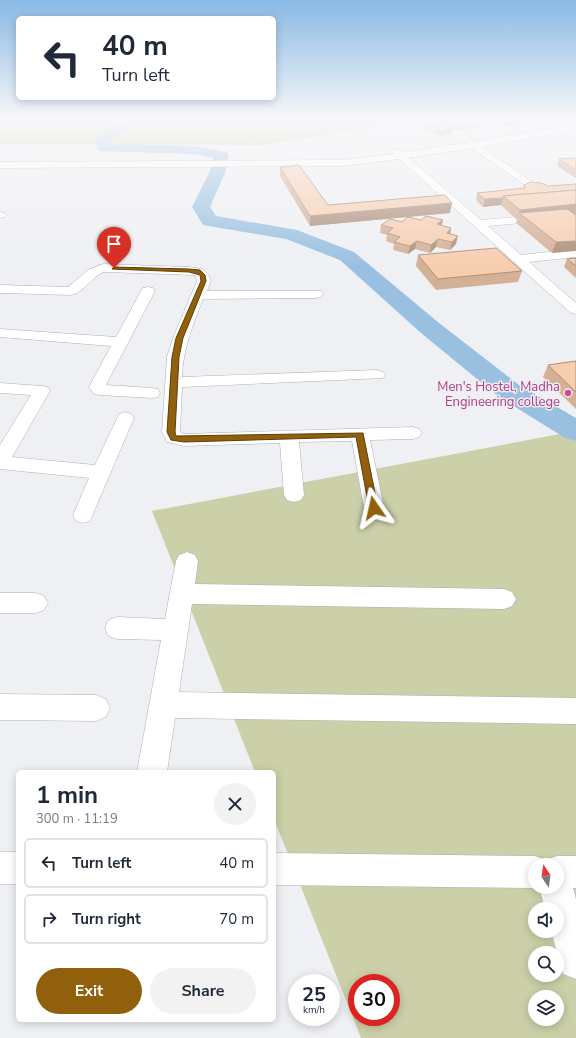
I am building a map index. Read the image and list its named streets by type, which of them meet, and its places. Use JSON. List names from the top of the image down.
{
  "places": ["Men's Hostel, Madha Engineering college"],
  "north": "top",
  "page": {
    "turn": ["40 m", "Turn left"],
    "heading": ["1 min", "300 m · 11:19"],
    "list": [
      {
        "name": "Turn left",
        "value": "40 m"
      },
      {
        "name": "Turn right",
        "value": "70 m"
      }
    ],
    "buttons": ["Exit", "Share"],
    "speed": "25 km/h",
    "limit": "30"
  }
}
